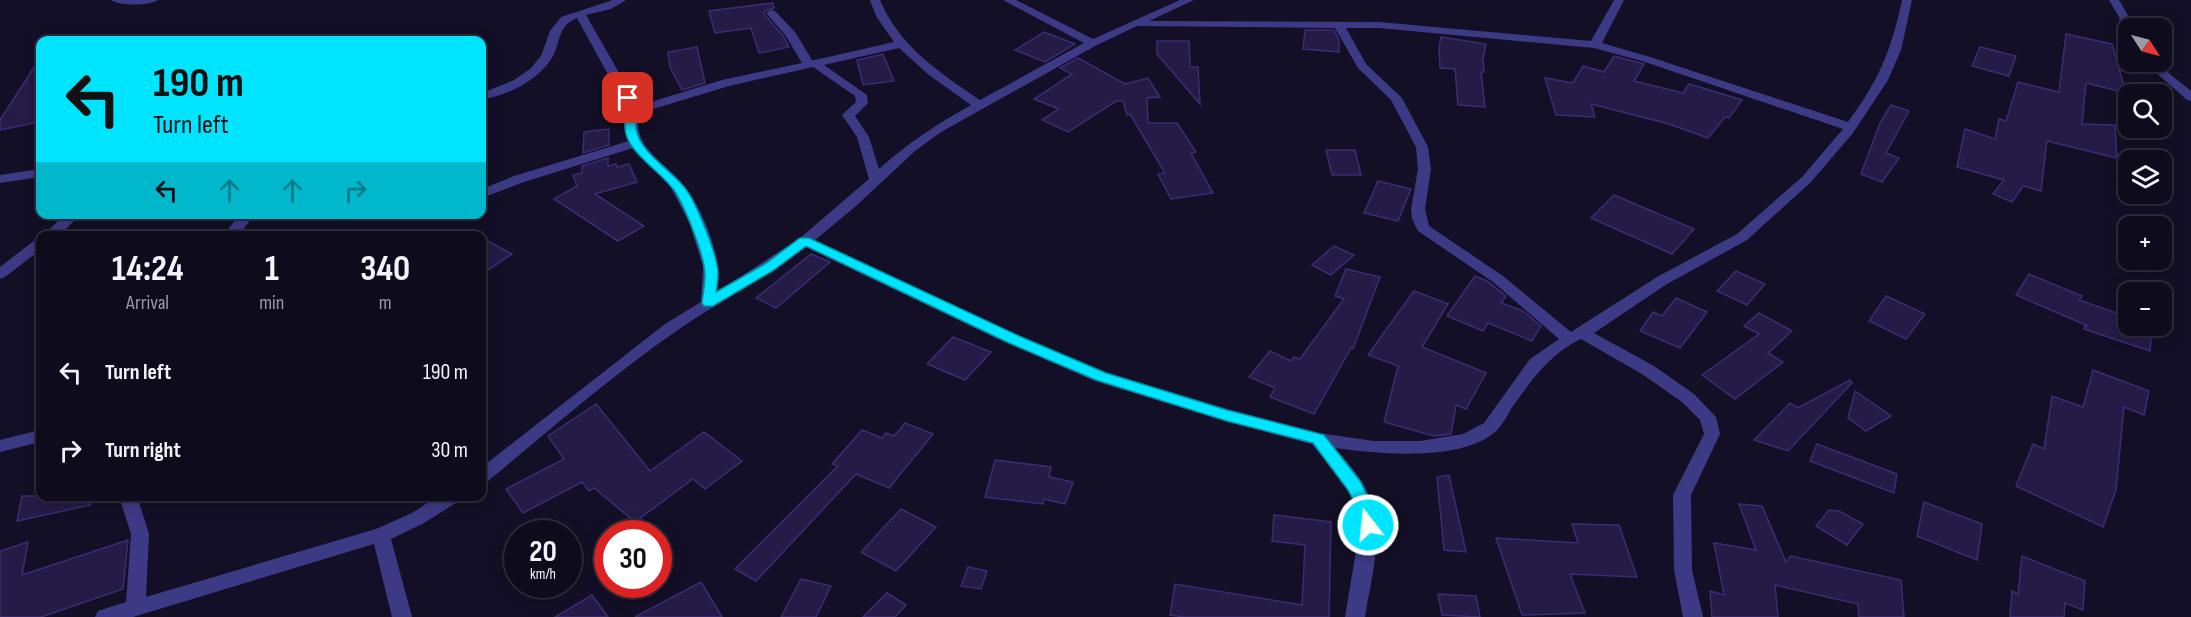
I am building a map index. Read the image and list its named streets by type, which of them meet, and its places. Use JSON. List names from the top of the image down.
{
  "north": "bottom right",
  "page": {
    "map_buttons": ["+", "−"],
    "turn": ["190 m", "Turn left"],
    "eta": [
      "14:24",
      "Arrival",
      "1",
      "min",
      "340",
      "m"
    ],
    "list": [
      {
        "name": "Turn left",
        "value": "190 m"
      },
      {
        "name": "Turn right",
        "value": "30 m"
      }
    ],
    "speed": "20 km/h",
    "limit": "30"
  }
}
